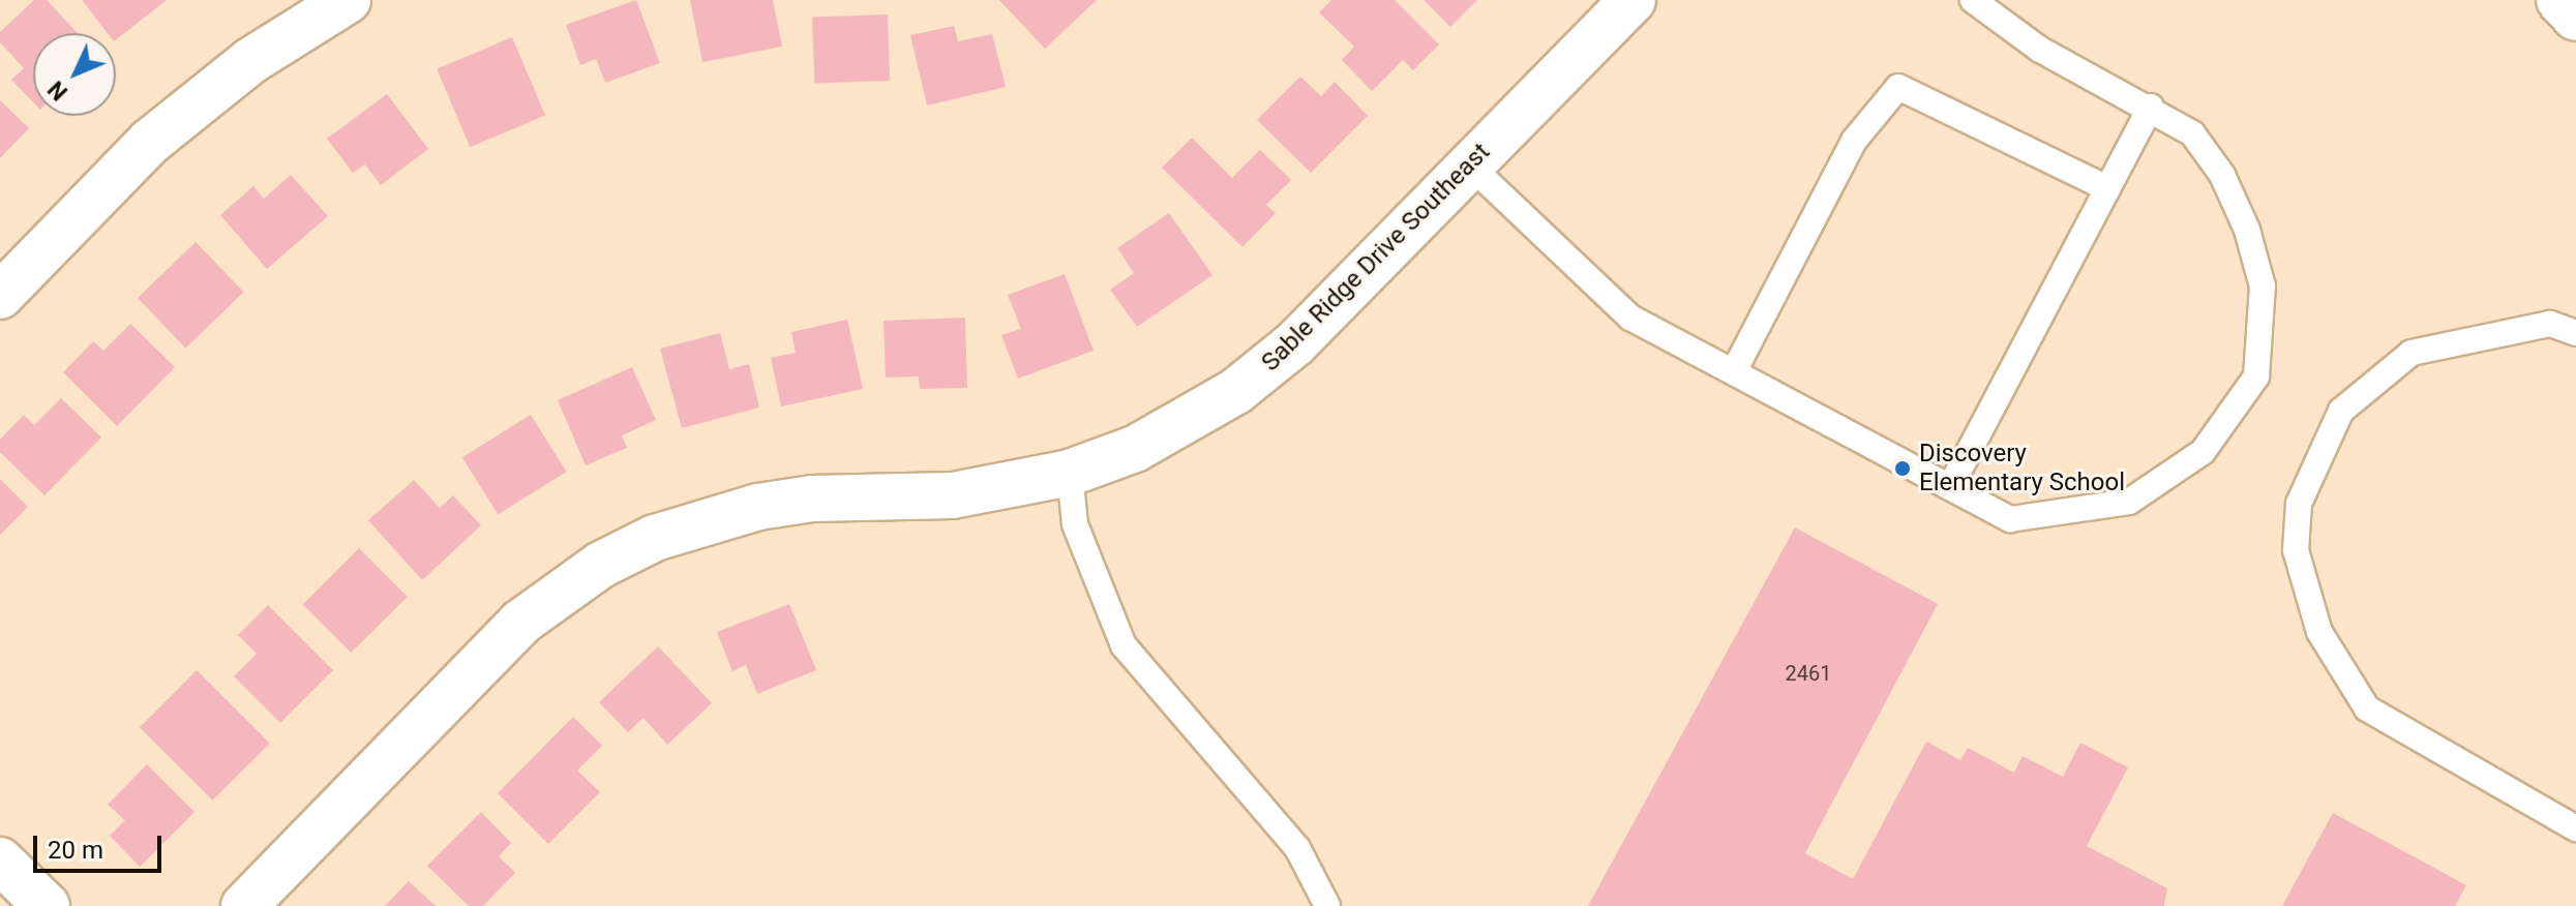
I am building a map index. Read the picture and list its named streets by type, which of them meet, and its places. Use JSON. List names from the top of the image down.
{
  "streets": {
    "street": ["Sable Ridge Drive Southeast"]
  },
  "places": ["Discovery Elementary School"],
  "house_numbers": ["2461"],
  "scale_bar": "20 m",
  "north": "bottom left"
}
